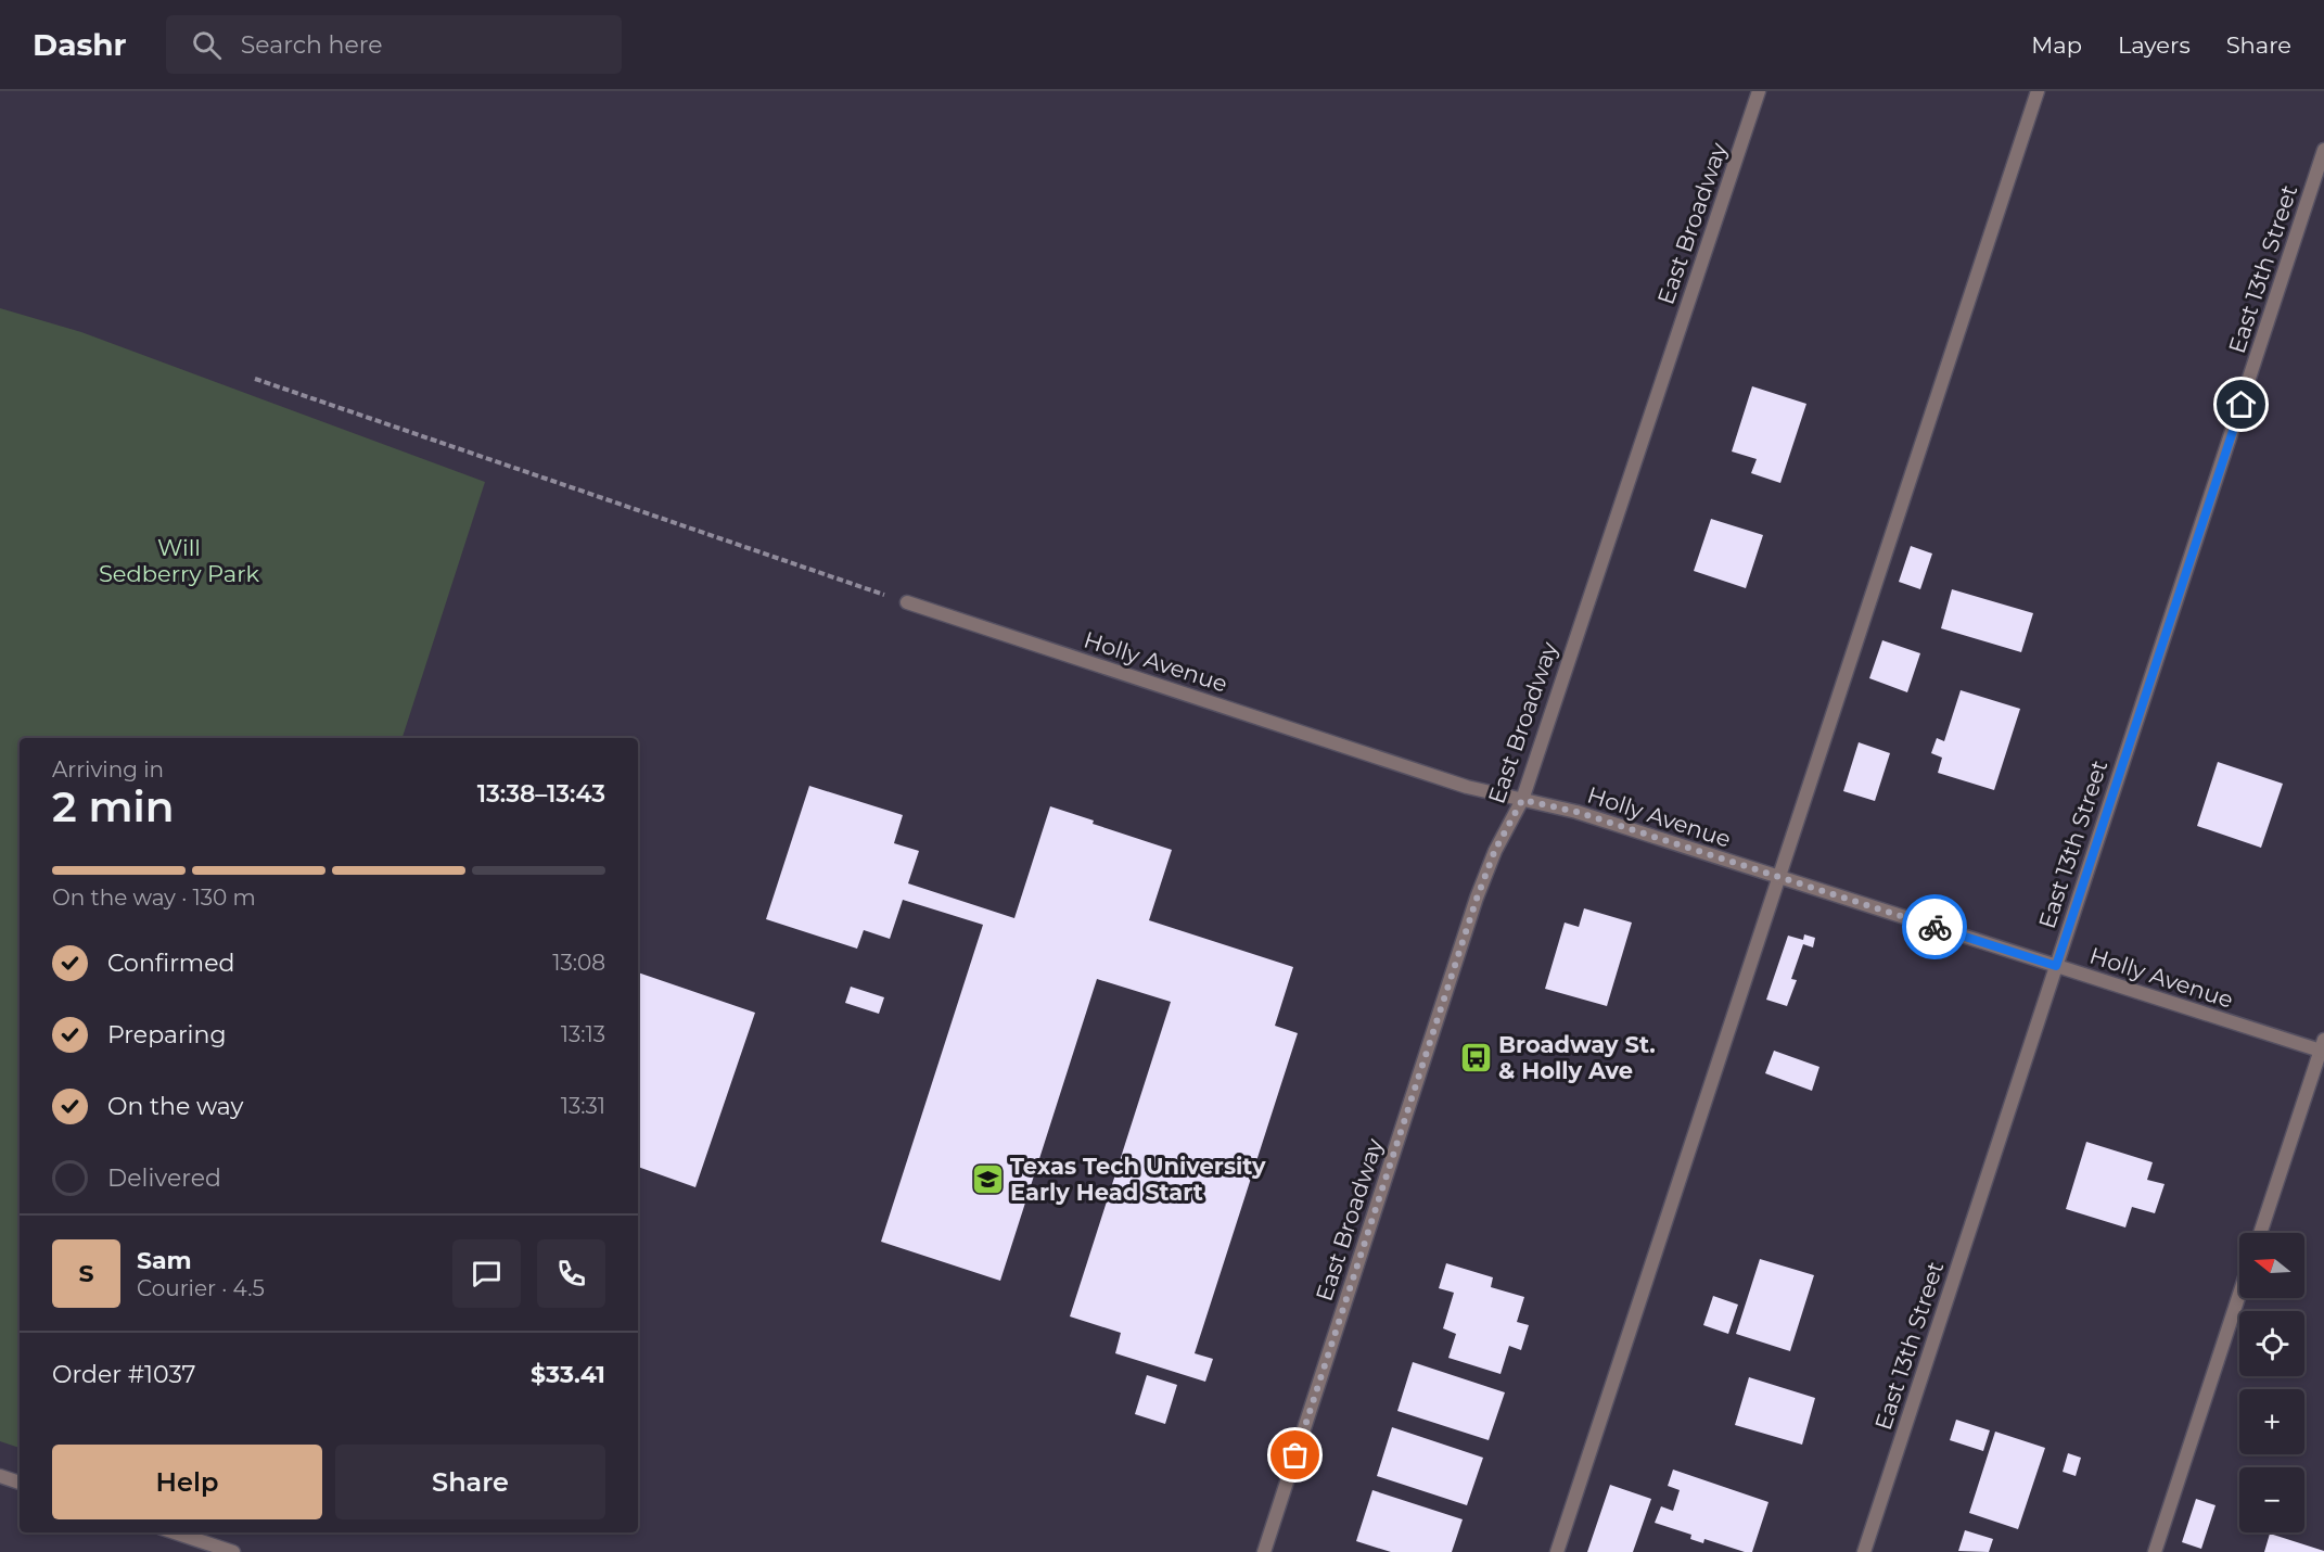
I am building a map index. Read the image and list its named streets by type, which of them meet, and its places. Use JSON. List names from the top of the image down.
{
  "streets": {
    "street": ["East Broadway", "East 13th Street", "Holly Avenue"]
  },
  "crossings": [
    ["East Broadway", "Holly Avenue"],
    ["East 13th Street", "Holly Avenue"]
  ],
  "parks": ["Will Sedberry Park"],
  "places": {
    "bus stop": ["Broadway St. & Holly Ave"],
    "school or university": ["Texas Tech University Early Head Start"]
  },
  "north": "left",
  "page": {
    "header": "Dashr",
    "search": "Search here",
    "nav": ["Map", "Layers", "Share"],
    "heading": ["2 min", "Arriving in", "13:38–13:43"],
    "panel": [
      "Sam",
      "Courier · 4.5",
      "Order #1037",
      "$33.41"
    ],
    "bar": "On the way · 130 m",
    "list": [
      ["Confirmed", "13:08"],
      ["Preparing", "13:13"],
      ["On the way", "13:31"],
      "Delivered"
    ],
    "map_buttons": ["+", "−"],
    "round": "S",
    "buttons": ["Help", "Share"]
  }
}
